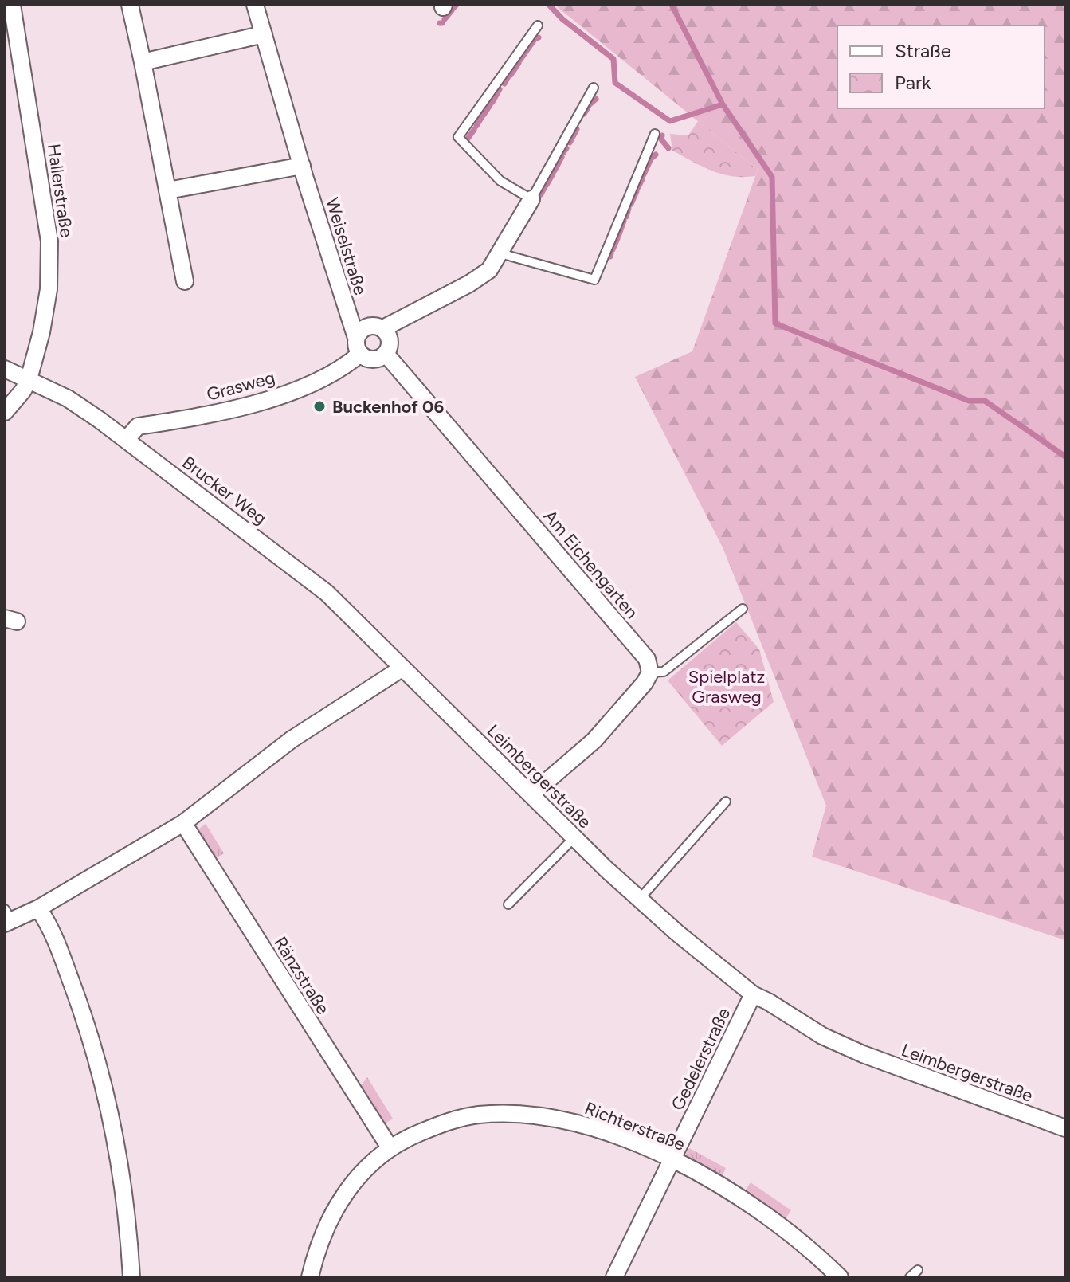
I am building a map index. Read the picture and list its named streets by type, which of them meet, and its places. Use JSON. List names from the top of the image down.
{
  "streets": {
    "street": [
      "Hallerstraße",
      "Weiselstraße",
      "Grasweg",
      "Brucker Weg",
      "Am Eichengarten",
      "Leimbergerstraße",
      "Ränzstraße",
      "Gedelerstraße",
      "Richterstraße"
    ]
  },
  "crossings": [
    ["Hallerstraße", "Brucker Weg"],
    ["Weiselstraße", "Grasweg"],
    ["Weiselstraße", "Am Eichengarten"],
    ["Grasweg", "Brucker Weg"],
    ["Grasweg", "Am Eichengarten"],
    ["Brucker Weg", "Leimbergerstraße"],
    ["Leimbergerstraße", "Gedelerstraße"],
    ["Ränzstraße", "Richterstraße"],
    ["Gedelerstraße", "Richterstraße"]
  ],
  "parks": ["Spielplatz Grasweg"],
  "places": ["Buckenhof 06"],
  "legend": ["Straße", "Park"]
}
